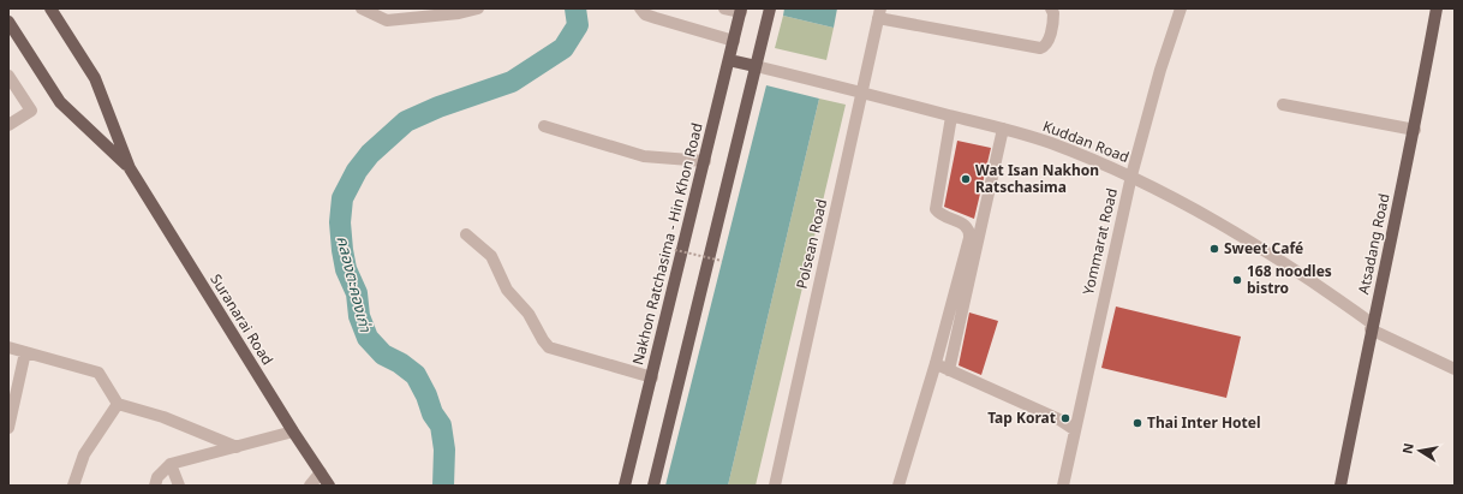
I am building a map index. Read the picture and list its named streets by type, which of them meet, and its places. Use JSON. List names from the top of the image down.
{
  "streets": {
    "main road": ["Nakhon Ratchasima - Hin Khon Road", "Atsadang Road", "Suranarai Road"],
    "street": ["Kuddan Road", "Yommarat Road", "Polsean Road"]
  },
  "crossings": [
    ["Kuddan Road", "Yommarat Road"],
    ["Kuddan Road", "Polsean Road"],
    ["Kuddan Road", "Atsadang Road"]
  ],
  "water": ["คลองตะคองเก่า"],
  "places": [
    "Wat Isan Nakhon Ratschasima",
    "Sweet Café",
    "168 noodles bistro",
    "Tap Korat",
    "Thai Inter Hotel"
  ],
  "north": "left"
}
